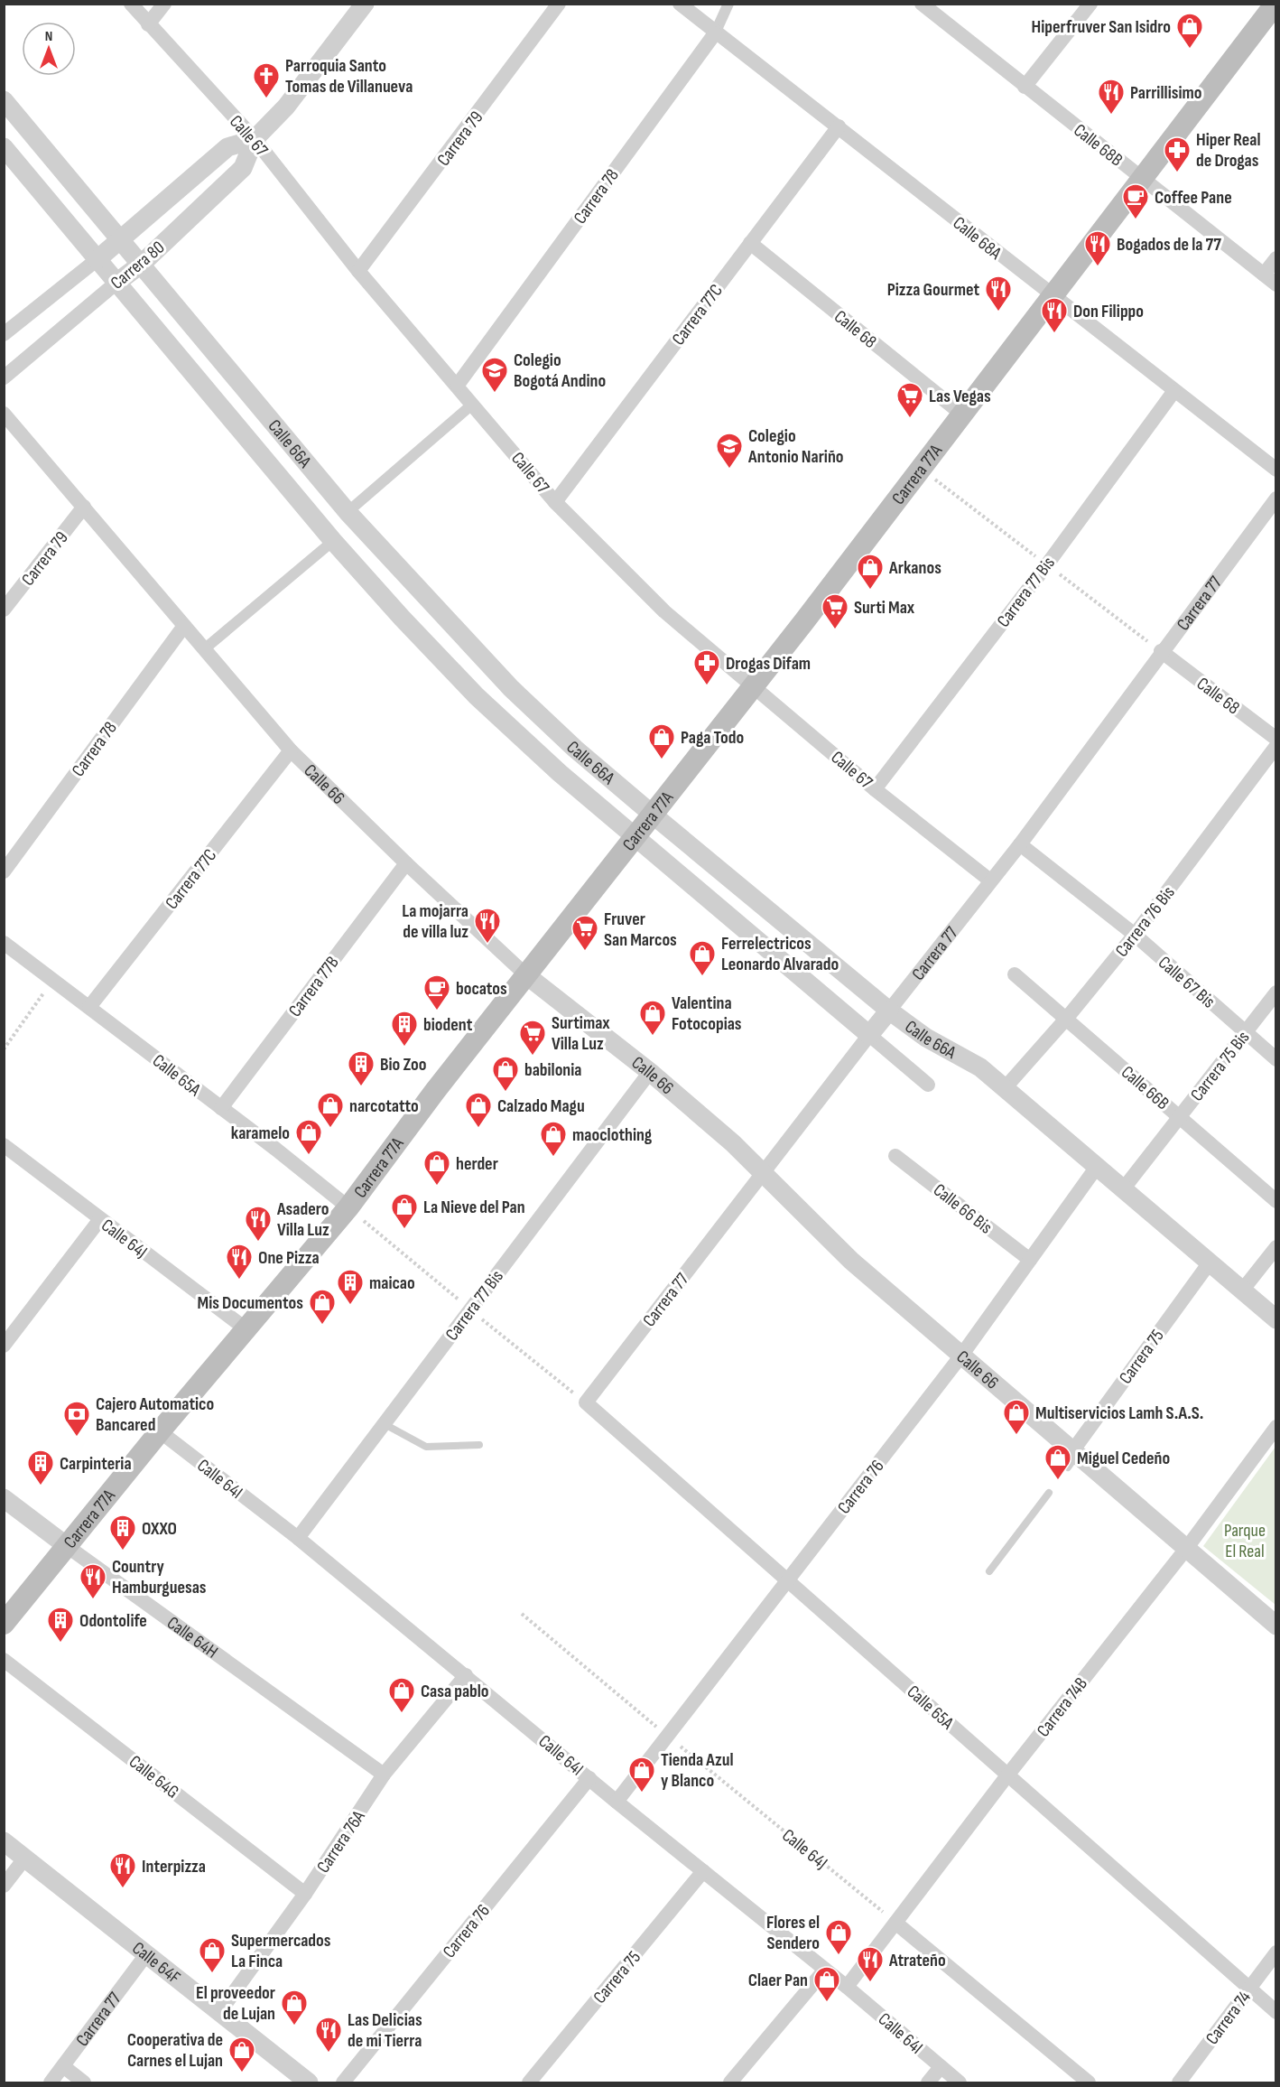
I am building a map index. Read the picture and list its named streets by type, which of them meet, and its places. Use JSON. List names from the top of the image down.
{
  "streets": {
    "main road": ["Carrera 77A"],
    "street": [
      "Calle 67",
      "Carrera 79",
      "Calle 68B",
      "Carrera 78",
      "Calle 68A",
      "Carrera 80",
      "Carrera 77C",
      "Calle 68",
      "Calle 66A",
      "Carrera 77 Bis",
      "Carrera 77",
      "Calle 66",
      "Carrera 76 Bis",
      "Calle 67 Bis",
      "Carrera 77B",
      "Carrera 75 Bis",
      "Calle 65A",
      "Calle 66B",
      "Calle 66 Bis",
      "Calle 64J",
      "Carrera 75",
      "Calle 64I",
      "Carrera 76",
      "Calle 64H",
      "Carrera 74B",
      "Calle 64G",
      "Carrera 76A",
      "Calle 64F",
      "Carrera 74"
    ]
  },
  "crossings": [
    ["Calle 67", "Carrera 79"],
    ["Calle 67", "Carrera 78"],
    ["Calle 67", "Carrera 80"],
    ["Calle 67", "Carrera 77C"],
    ["Calle 67", "Carrera 77A"],
    ["Calle 67", "Carrera 77 Bis"],
    ["Calle 67", "Carrera 77"],
    ["Carrera 79", "Calle 66"],
    ["Calle 68B", "Carrera 77A"],
    ["Carrera 78", "Calle 68A"],
    ["Carrera 78", "Calle 66"],
    ["Calle 68A", "Carrera 77C"],
    ["Calle 68A", "Carrera 77A"],
    ["Calle 68A", "Carrera 77 Bis"],
    ["Carrera 80", "Calle 66A"],
    ["Carrera 77C", "Calle 68"],
    ["Carrera 77C", "Calle 66"],
    ["Carrera 77C", "Calle 65A"],
    ["Calle 68", "Carrera 77A"],
    ["Calle 68", "Carrera 77"],
    ["Calle 66A", "Carrera 77A"],
    ["Calle 66A", "Carrera 77"],
    ["Calle 66A", "Carrera 76 Bis"],
    ["Calle 66A", "Carrera 75 Bis"],
    ["Calle 66A", "Carrera 75"],
    ["Calle 66A", "Carrera 76"],
    ["Carrera 77A", "Calle 66"],
    ["Carrera 77A", "Calle 65A"],
    ["Carrera 77A", "Calle 64J"],
    ["Carrera 77A", "Calle 64I"],
    ["Carrera 77A", "Calle 64H"],
    ["Carrera 77 Bis", "Calle 66"],
    ["Carrera 77 Bis", "Calle 64I"],
    ["Carrera 77", "Calle 66"],
    ["Carrera 77", "Calle 67 Bis"],
    ["Carrera 77", "Calle 65A"],
    ["Carrera 77", "Calle 64F"],
    ["Calle 66", "Carrera 77B"],
    ["Calle 66", "Carrera 75"],
    ["Calle 66", "Carrera 76"],
    ["Calle 66", "Carrera 74B"],
    ["Carrera 76 Bis", "Calle 67 Bis"],
    ["Carrera 76 Bis", "Calle 66B"],
    ["Calle 67 Bis", "Carrera 75 Bis"],
    ["Carrera 77B", "Calle 65A"],
    ["Carrera 75 Bis", "Calle 66B"],
    ["Calle 65A", "Carrera 76"],
    ["Calle 65A", "Carrera 74B"],
    ["Calle 65A", "Carrera 74"],
    ["Calle 66 Bis", "Carrera 76"],
    ["Calle 64J", "Carrera 76"],
    ["Calle 64J", "Carrera 74B"],
    ["Carrera 75", "Calle 64I"],
    ["Calle 64I", "Carrera 76"],
    ["Calle 64I", "Carrera 74B"],
    ["Calle 64I", "Carrera 76A"],
    ["Calle 64H", "Carrera 76A"],
    ["Calle 64G", "Carrera 76A"],
    ["Carrera 76A", "Calle 64F"]
  ],
  "parks": ["Parque El Real"],
  "places": {
    "shop": [
      "Hiperfruver San Isidro",
      "Arkanos",
      "Paga Todo",
      "Ferrelectricos Leonardo Alvarado",
      "Valentina Fotocopias",
      "babilonia",
      "narcotatto",
      "Calzado Magu",
      "karamelo",
      "maoclothing",
      "herder",
      "La Nieve del Pan",
      "Mis Documentos",
      "Multiservicios Lamh S.A.S.",
      "Miguel Cedeño",
      "Casa pablo",
      "Tienda Azul y Blanco",
      "Flores el Sendero",
      "Supermercados La Finca",
      "Claer Pan",
      "El proveedor de Lujan",
      "Cooperativa de Carnes el Lujan"
    ],
    "church": ["Parroquia Santo Tomas de Villanueva"],
    "restaurant": [
      "Parrillisimo",
      "Bogados de la 77",
      "Pizza Gourmet",
      "Don Filippo",
      "La mojarra de villa luz",
      "Asadero Villa Luz",
      "One Pizza",
      "Country Hamburguesas",
      "Interpizza",
      "Atrateño",
      "Las Delicias de mi Tierra"
    ],
    "pharmacy": ["Hiper Real de Drogas", "Drogas Difam"],
    "cafe": ["Coffee Pane", "bocatos"],
    "school or university": ["Colegio Bogotá Andino", "Colegio Antonio Nariño"],
    "supermarket": [
      "Las Vegas",
      "Surti Max",
      "Fruver San Marcos",
      "Surtimax Villa Luz"
    ],
    "building": [
      "biodent",
      "Bio Zoo",
      "maicao",
      "Carpinteria",
      "OXXO",
      "Odontolife"
    ],
    "bank": ["Cajero Automatico Bancared"]
  },
  "north": "top"
}
